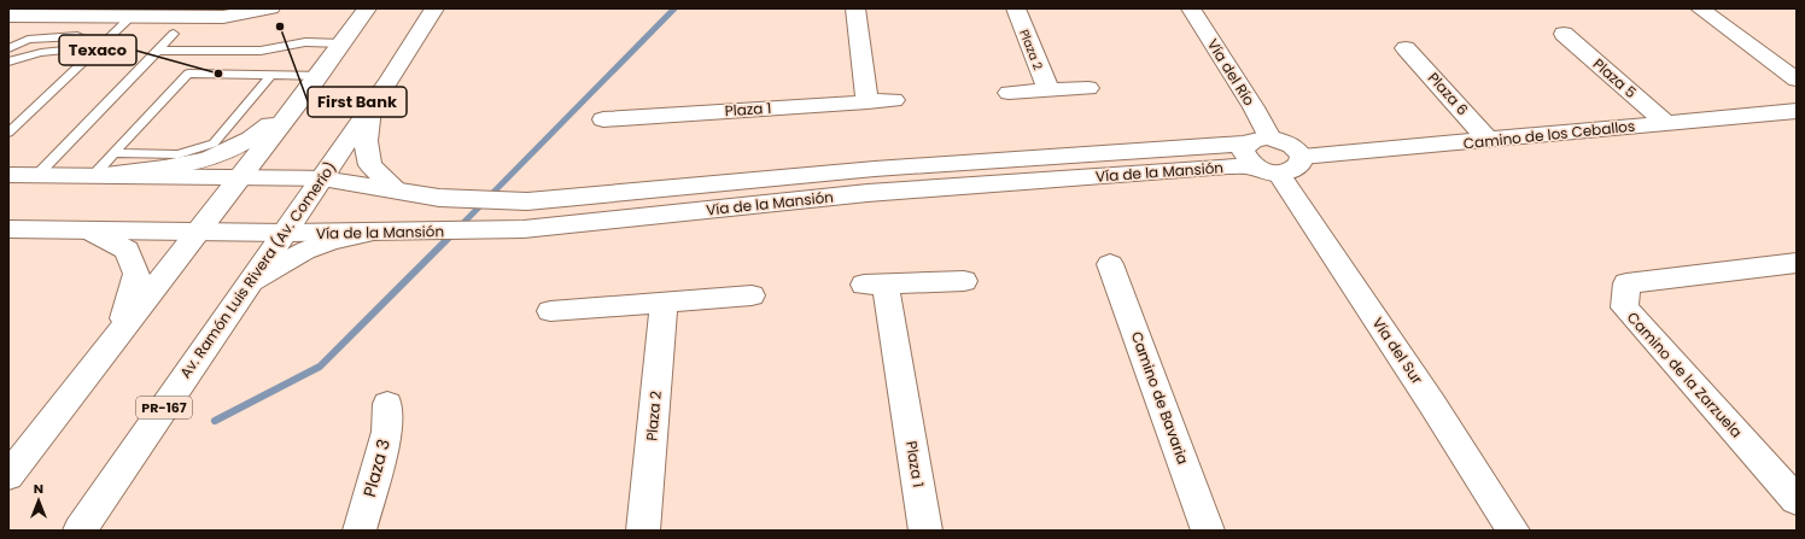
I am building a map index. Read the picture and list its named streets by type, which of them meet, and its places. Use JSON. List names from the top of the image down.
{
  "streets": {
    "street": [
      "Plaza 2",
      "Vía del Río",
      "Plaza 5",
      "Plaza 6",
      "Plaza 1",
      "Camino de los Ceballos",
      "Vía de la Mansión",
      "Av. Ramón Luis Rivera (Av. Comerío)",
      "Vía del Sur",
      "Camino de la Zarzuela",
      "Camino de Bavaria",
      "PR-167",
      "Plaza 3"
    ]
  },
  "crossings": [
    ["Vía del Río", "Vía de la Mansión"],
    ["Plaza 5", "Camino de los Ceballos"],
    ["Plaza 6", "Camino de los Ceballos"],
    ["Vía de la Mansión", "Av. Ramón Luis Rivera (Av. Comerío)"],
    ["Vía de la Mansión", "Vía del Sur"]
  ],
  "places": ["First Bank", "Texaco"],
  "north": "top"
}
